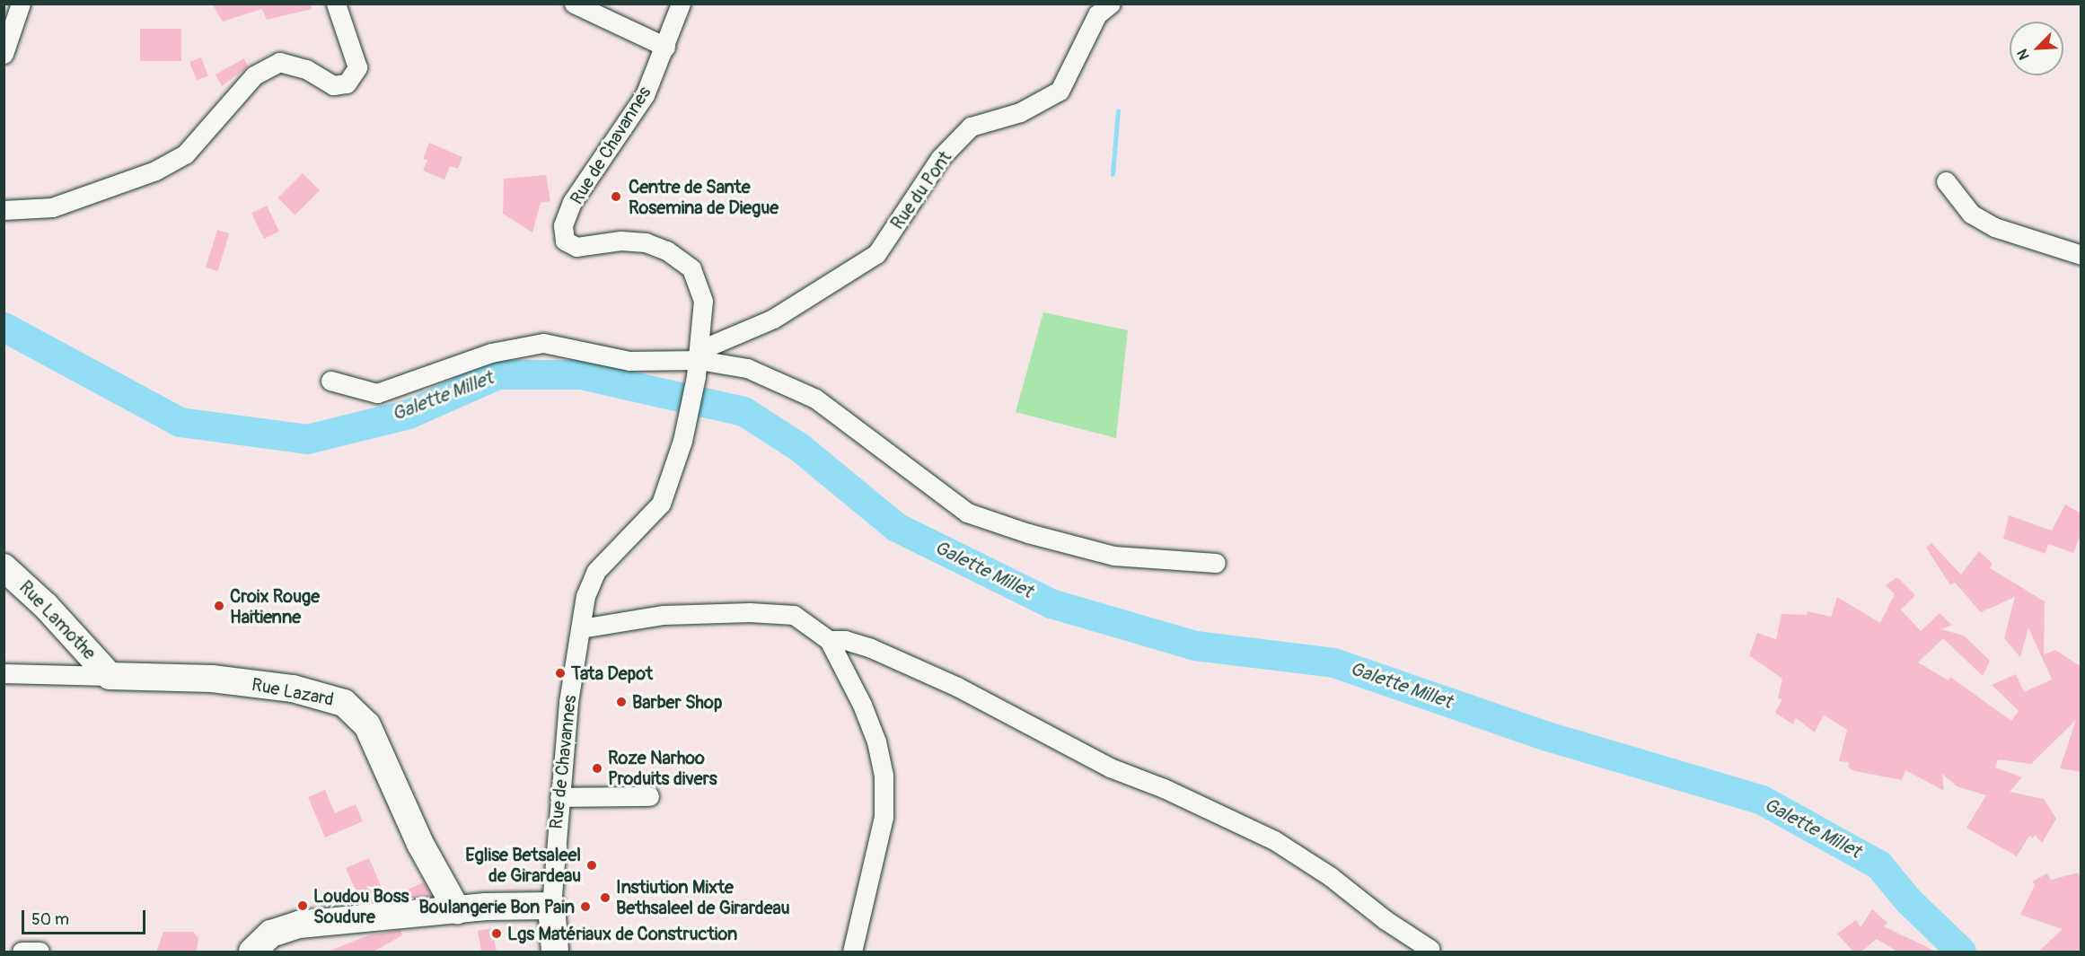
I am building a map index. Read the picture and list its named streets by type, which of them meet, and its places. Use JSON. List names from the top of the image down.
{
  "streets": {
    "street": [
      "Rue de Chavannes",
      "Rue du Pont",
      "Rue Lamothe",
      "Rue Lazard"
    ]
  },
  "crossings": [
    ["Rue de Chavannes", "Rue du Pont"],
    ["Rue Lamothe", "Rue Lazard"]
  ],
  "water": ["Galette Millet"],
  "places": [
    "Centre de Sante Rosemina de Diegue",
    "Croix Rouge Haitienne",
    "Tata Depot",
    "Barber Shop",
    "Roze Narhoo Produits divers",
    "Eglise Betsaleel de Girardeau",
    "Instiution Mixte Bethsaleel de Girardeau",
    "Loudou Boss Soudure",
    "Boulangerie Bon Pain",
    "Lgs Matériaux de Construction"
  ],
  "scale_bar": "50 m",
  "north": "bottom left"
}
